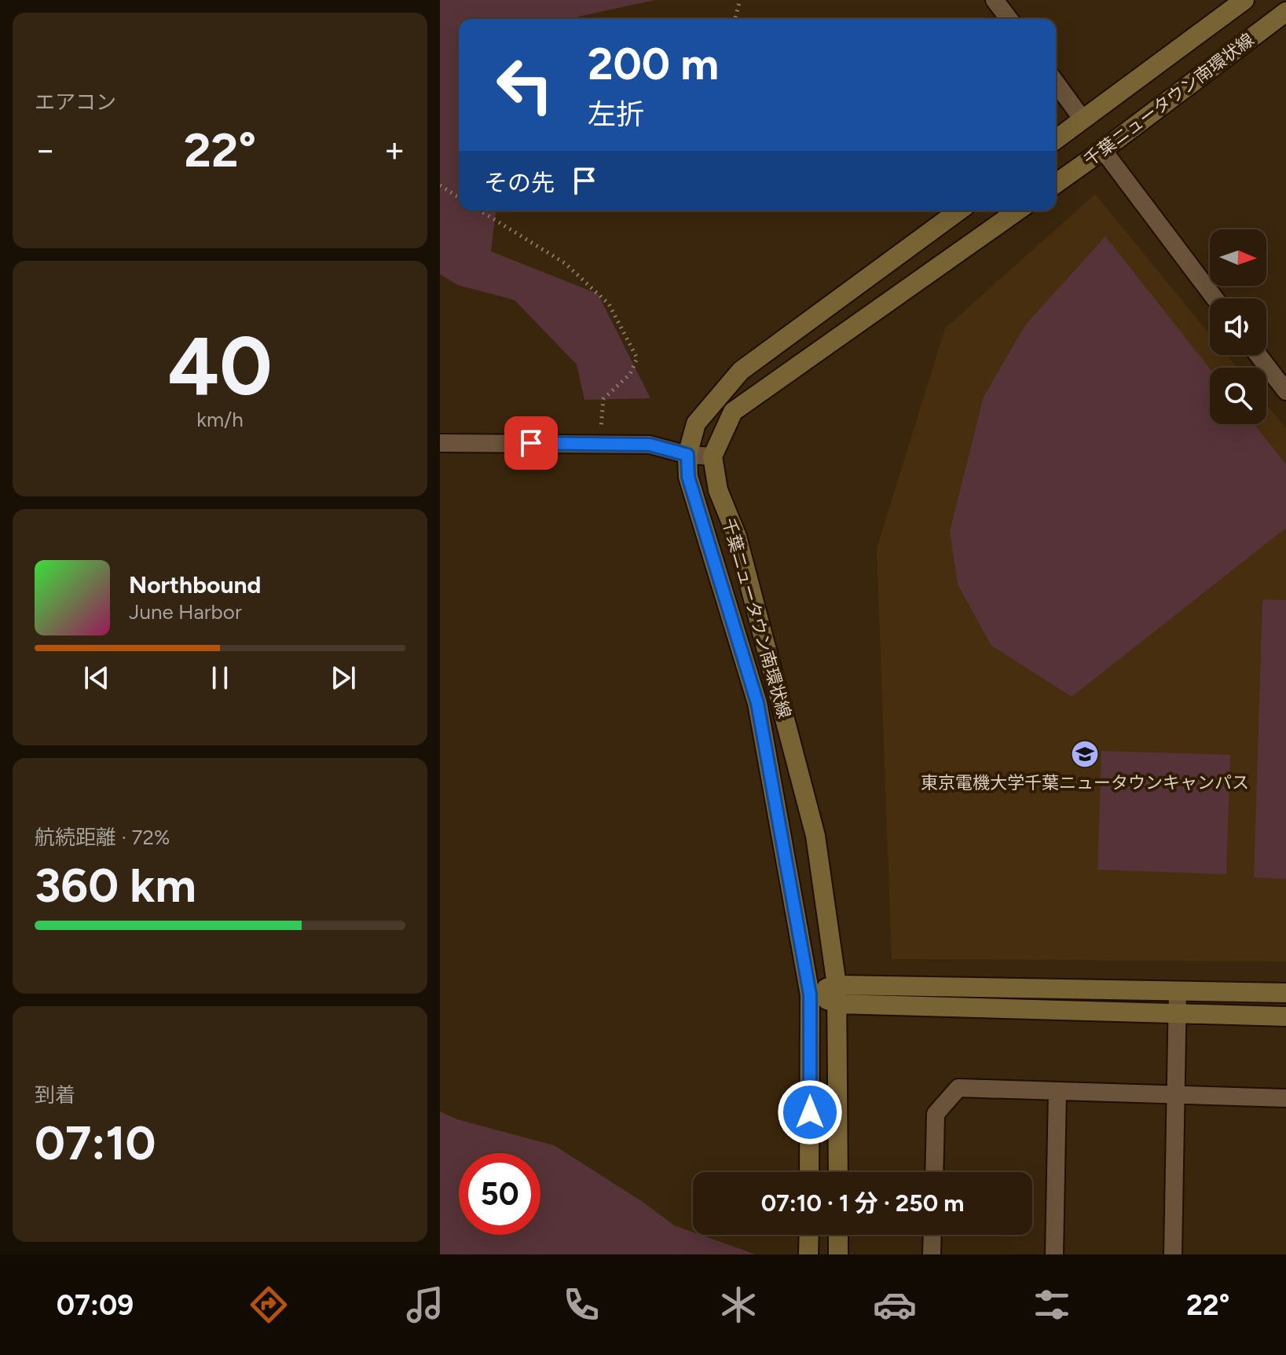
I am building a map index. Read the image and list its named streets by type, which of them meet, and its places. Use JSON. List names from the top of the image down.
{
  "streets": {
    "main road": ["千葉ニュータウン南環状線"]
  },
  "places": {
    "school or university": ["東京電機大学千葉ニュータウンキャンパス"]
  },
  "north": "right",
  "page": {
    "tile": [
      "エアコン",
      ["40", "km/h"],
      ["航続距離 · 72%", "360 km"],
      ["到着", "07:10"]
    ],
    "turn": ["200 m", "左折"],
    "heat": ["−", "22°", "+"],
    "then": "その先",
    "song": ["Northbound", "June Harbor"],
    "limit": "50",
    "trip": "07:10 · 1 分 · 250 m",
    "tabs": ["07:09", "22°"]
  }
}
